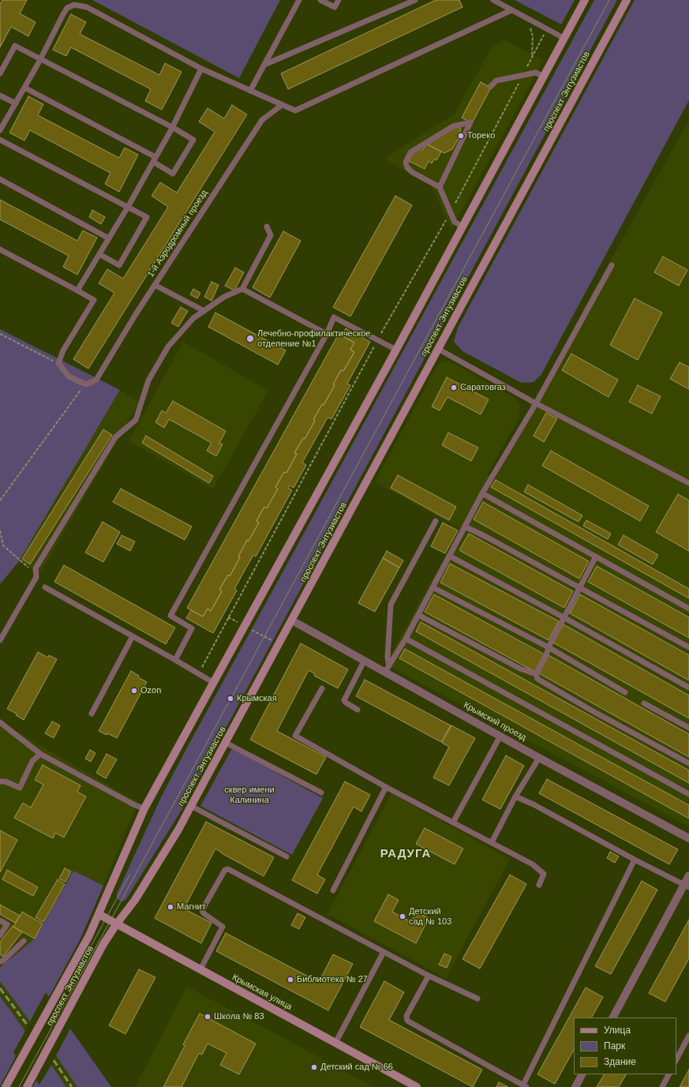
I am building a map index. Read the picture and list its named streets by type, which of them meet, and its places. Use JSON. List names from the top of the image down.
{
  "streets": {
    "main road": ["проспект Энтузиастов", "Крымская улица"],
    "street": ["Крымский проезд"],
    "lane": ["1-й Аэродромный проезд"]
  },
  "crossings": [
    ["проспект Энтузиастов", "Крымский проезд"],
    ["проспект Энтузиастов", "Крымская улица"]
  ],
  "districts": ["РАДУГА"],
  "parks": ["сквер имени Калинина"],
  "places": [
    "Тореко",
    "Лечебно-профилактическое отделение №1",
    "Саратовгаз",
    "Ozon",
    "Крымская",
    "Магнит",
    "Детский сад № 103",
    "Библиотека № 27",
    "Школа № 83",
    "Детский сад № 66"
  ],
  "legend": ["Улица", "Парк", "Здание"]
}
